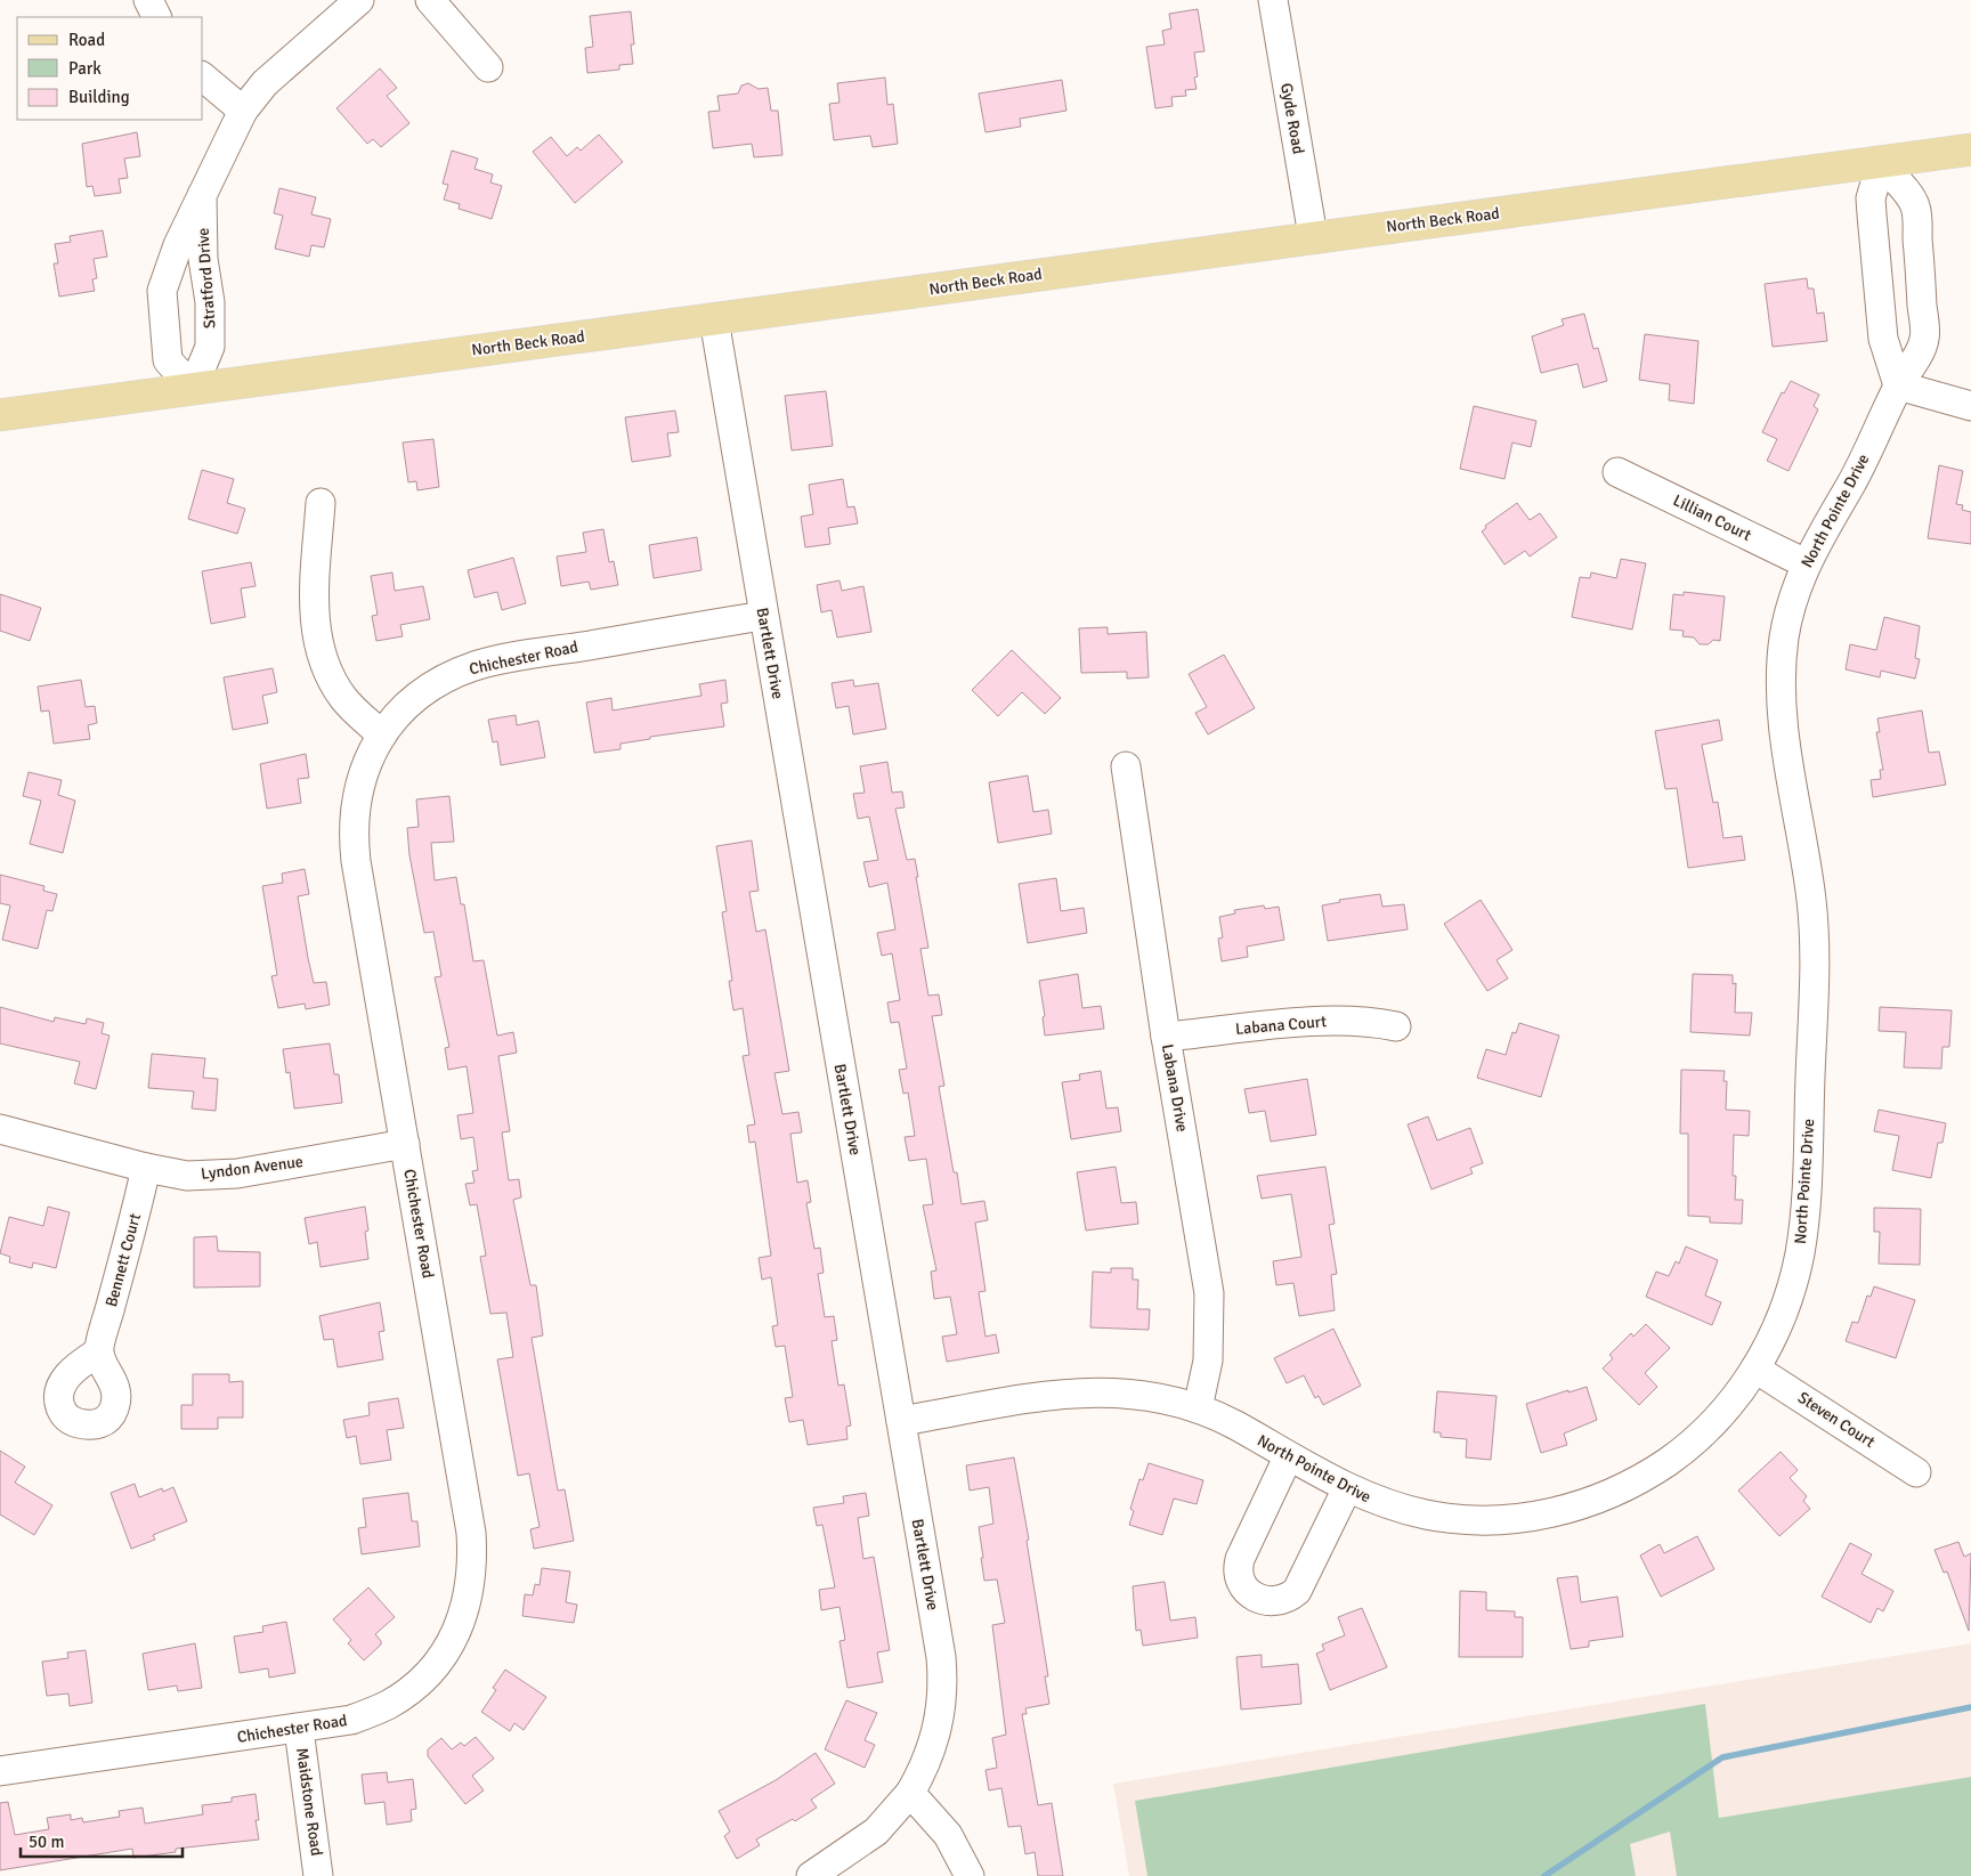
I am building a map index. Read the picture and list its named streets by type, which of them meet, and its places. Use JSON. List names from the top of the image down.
{
  "streets": {
    "main road": ["North Beck Road"],
    "street": [
      "Gyde Road",
      "Stratford Drive",
      "North Pointe Drive",
      "Lillian Court",
      "Bartlett Drive",
      "Chichester Road",
      "Labana Court",
      "Labana Drive",
      "Lyndon Avenue",
      "Bennett Court",
      "Steven Court",
      "Maidstone Road"
    ]
  },
  "crossings": [
    ["Gyde Road", "North Beck Road"],
    ["North Beck Road", "Stratford Drive"],
    ["North Beck Road", "North Pointe Drive"],
    ["North Beck Road", "Bartlett Drive"],
    ["North Pointe Drive", "Lillian Court"],
    ["North Pointe Drive", "Bartlett Drive"],
    ["North Pointe Drive", "Labana Drive"],
    ["North Pointe Drive", "Steven Court"],
    ["Bartlett Drive", "Chichester Road"],
    ["Chichester Road", "Lyndon Avenue"],
    ["Chichester Road", "Maidstone Road"],
    ["Labana Court", "Labana Drive"],
    ["Lyndon Avenue", "Bennett Court"]
  ],
  "legend": ["Road", "Park", "Building"],
  "scale_bar": "50 m"
}
